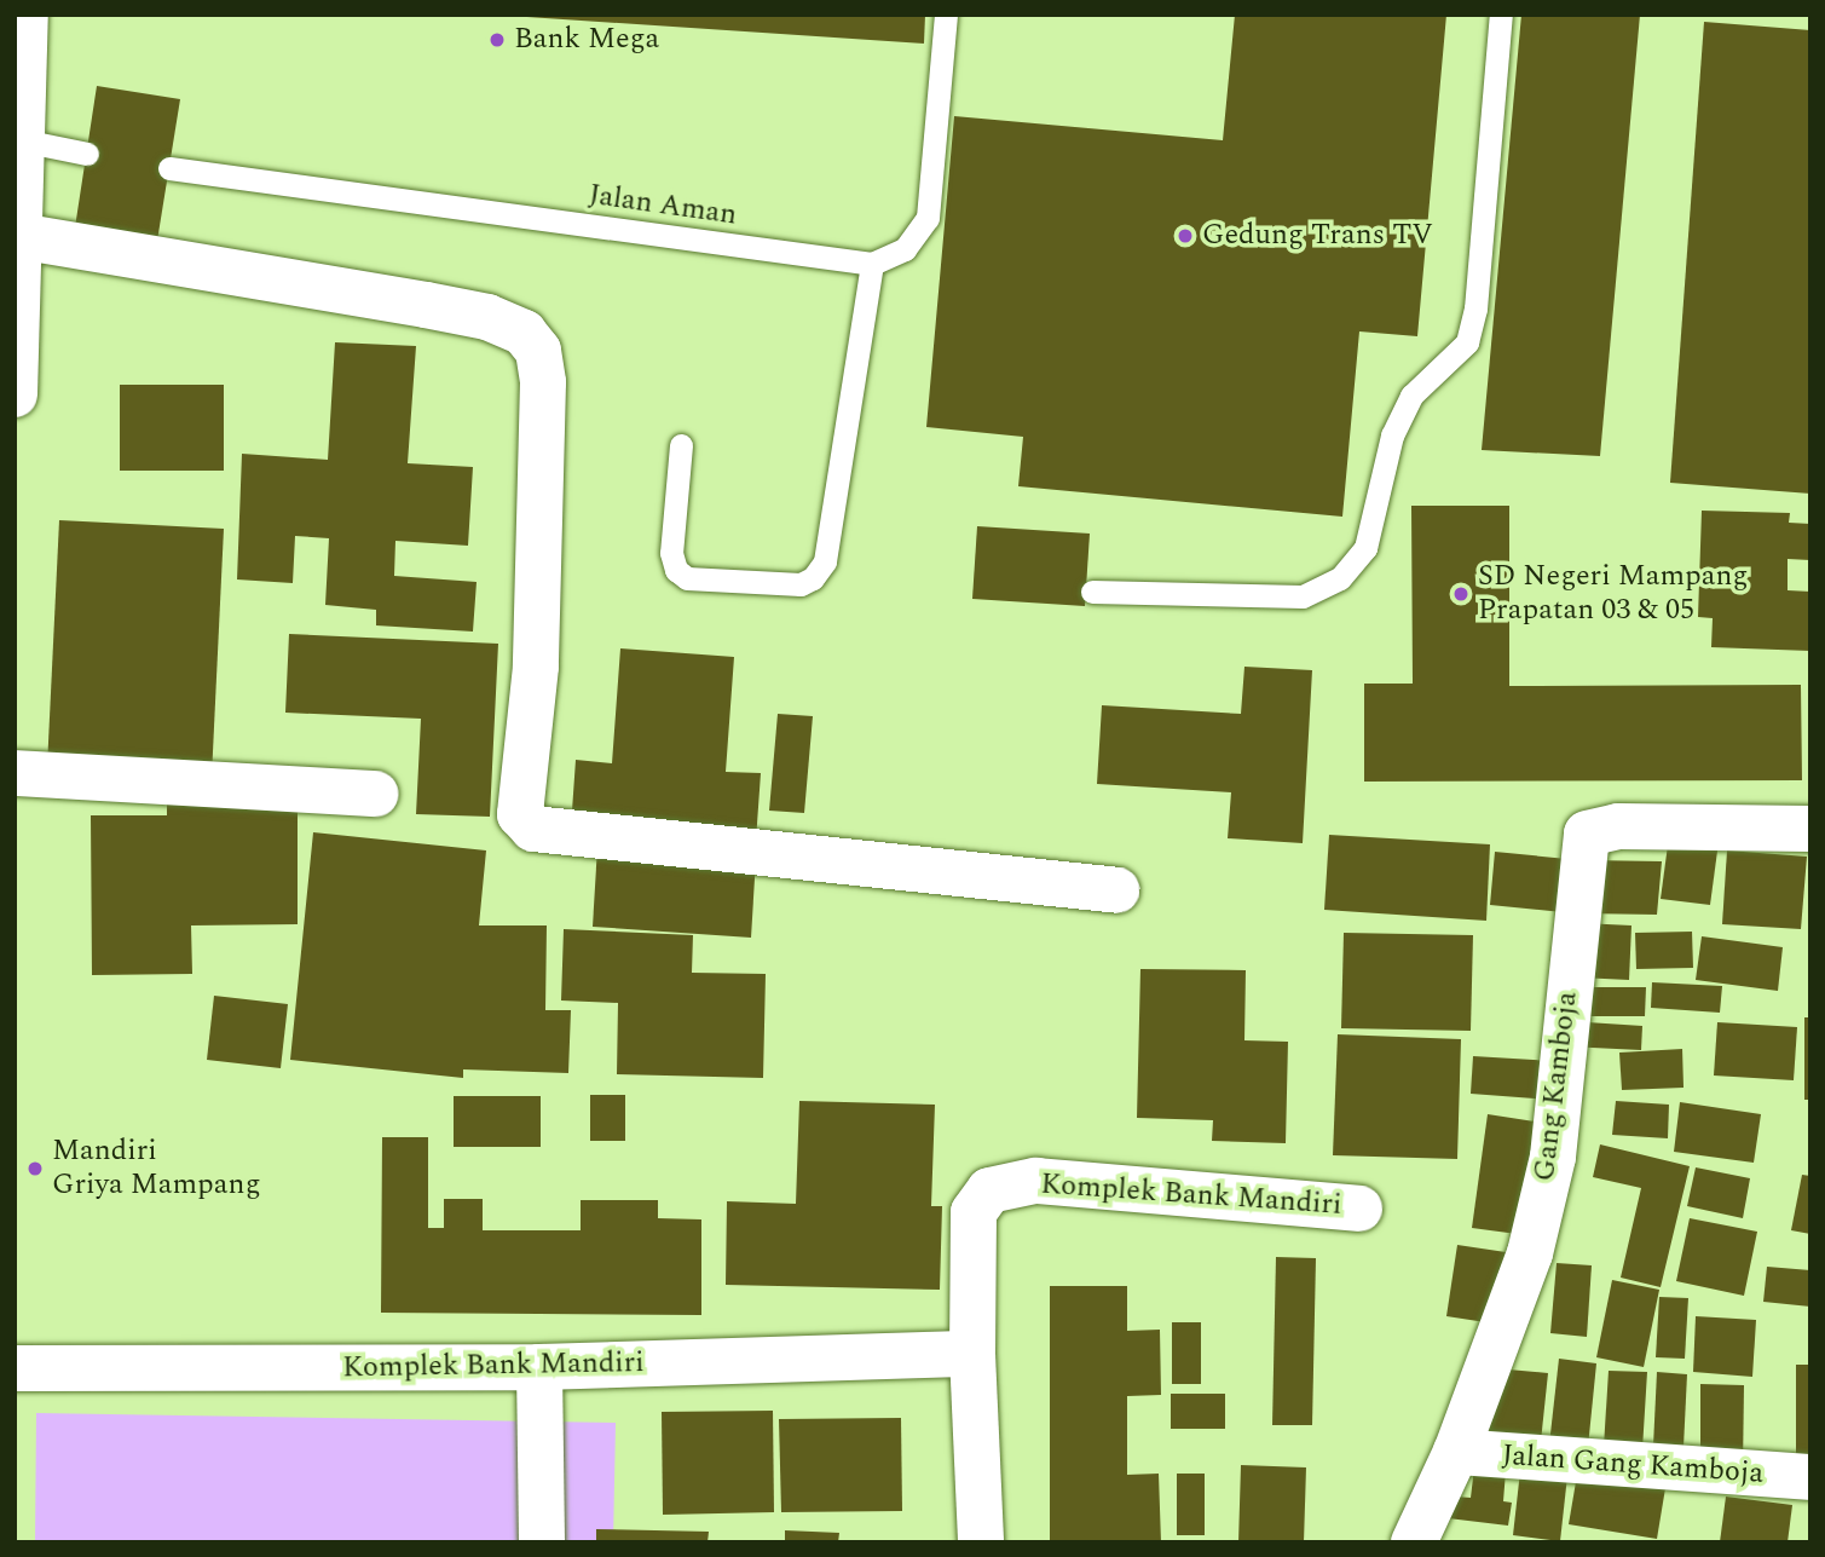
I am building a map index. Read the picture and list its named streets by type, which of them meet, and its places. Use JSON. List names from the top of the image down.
{
  "streets": {
    "street": ["Gang Kamboja", "Komplek Bank Mandiri", "Jalan Gang Kamboja"],
    "lane": ["Jalan Aman"]
  },
  "crossings": [
    ["Gang Kamboja", "Jalan Gang Kamboja"]
  ],
  "places": [
    "Bank Mega",
    "Gedung Trans TV",
    "SD Negeri Mampang Prapatan 03 & 05",
    "Mandiri Griya Mampang"
  ]
}
